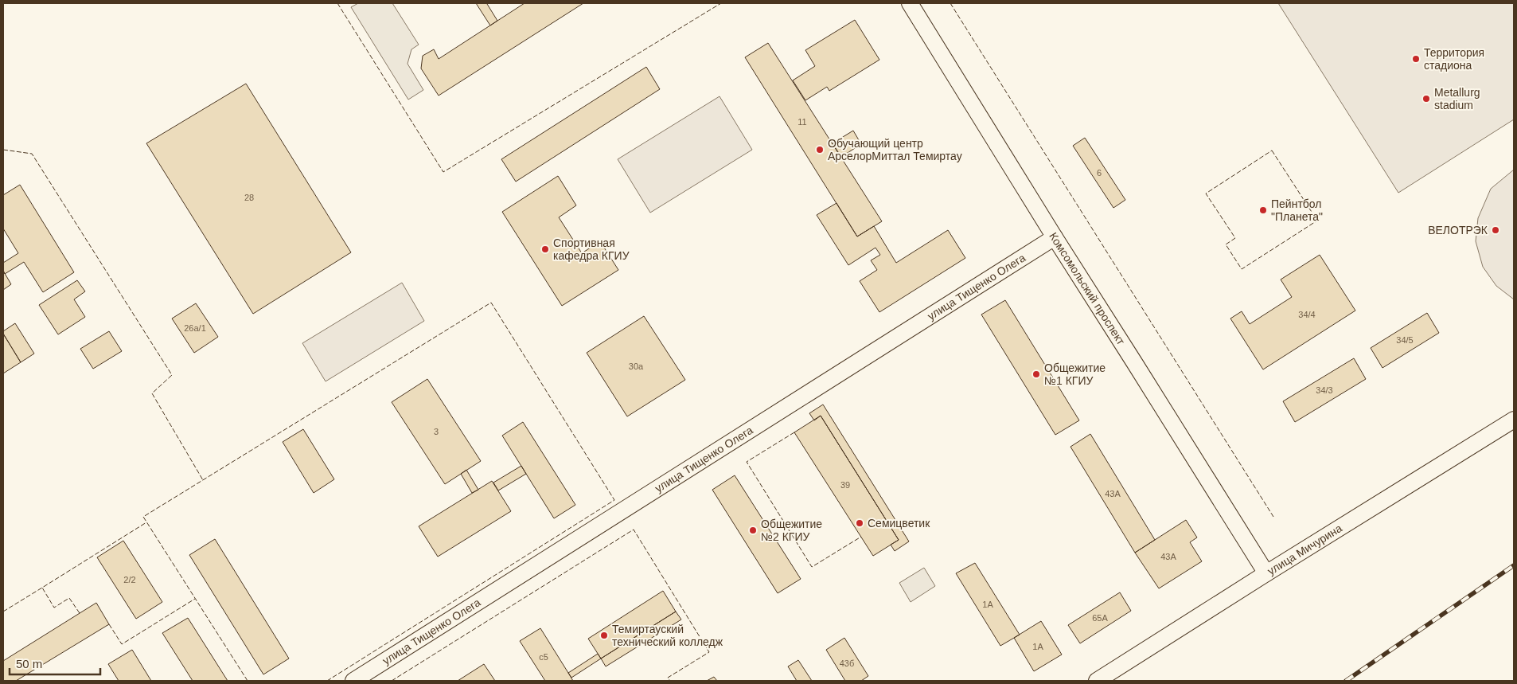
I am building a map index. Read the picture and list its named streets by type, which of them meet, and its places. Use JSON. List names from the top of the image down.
{
  "streets": {
    "street": ["улица Тищенко Олега", "Комсомольский проспект", "улица Мичурина"]
  },
  "crossings": [
    ["улица Тищенко Олега", "Комсомольский проспект"],
    ["Комсомольский проспект", "улица Мичурина"]
  ],
  "places": [
    "Территория стадиона",
    "Metallurg stadium",
    "Обучающий центр АрселорМиттал Темиртау",
    "Пейнтбол \"Планета\"",
    "ВЕЛОТРЭК",
    "Спортивная кафедра КГИУ",
    "Общежитие №1 КГИУ",
    "Семицветик",
    "Общежитие №2 КГИУ",
    "Темиртауский технический колледж"
  ],
  "house_numbers": [
    "11",
    "6",
    "28",
    "34/4",
    "26а/1",
    "34/5",
    "30а",
    "34/3",
    "3",
    "39",
    "43А",
    "43А",
    "2/2",
    "1А",
    "65А",
    "1А",
    "с5",
    "43б"
  ],
  "scale_bar": "50 m"
}
